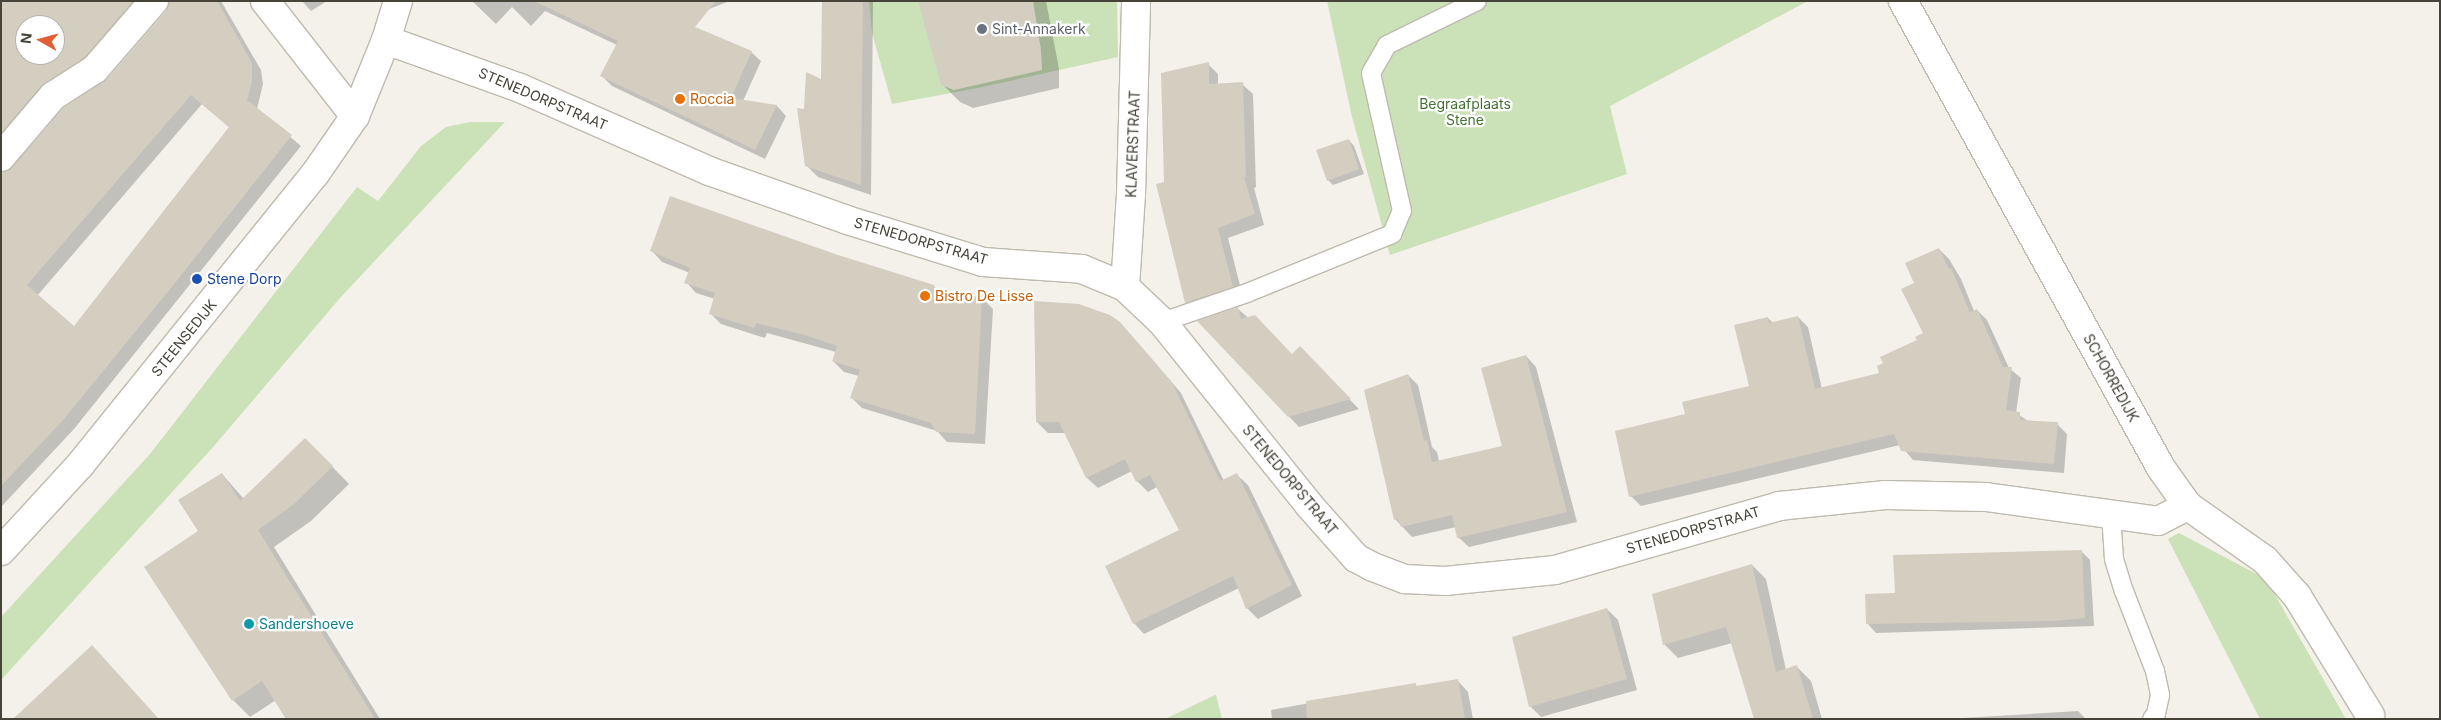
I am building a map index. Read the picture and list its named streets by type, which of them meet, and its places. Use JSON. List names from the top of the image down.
{
  "streets": {
    "street": [
      "STENEDORPSTRAAT",
      "KLAVERSTRAAT",
      "STEENSEDIJK",
      "SCHORREDIJK"
    ]
  },
  "crossings": [
    ["STENEDORPSTRAAT", "KLAVERSTRAAT"],
    ["STENEDORPSTRAAT", "STEENSEDIJK"],
    ["STENEDORPSTRAAT", "SCHORREDIJK"]
  ],
  "parks": ["Begraafplaats Stene"],
  "places": [
    "Sint-Annakerk",
    "Roccia",
    "Stene Dorp",
    "Bistro De Lisse",
    "Sandershoeve"
  ],
  "north": "left"
}
